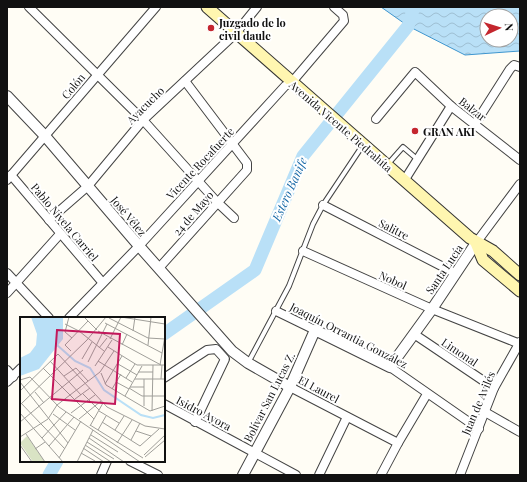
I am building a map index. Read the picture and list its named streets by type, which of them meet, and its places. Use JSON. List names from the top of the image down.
{
  "streets": {
    "main road": ["Avenida Vicente Piedrahíta"],
    "street": [
      "Colón",
      "Ayacucho",
      "Balzar",
      "Vicente Rocafuerte",
      "24 de Mayo",
      "José Vélez",
      "Pablo Nivela Carriel",
      "Salitre",
      "Santa Lucía",
      "Nobol",
      "Joaquín Orrantia González",
      "Limonal",
      "El Laurel",
      "Bolívar San Lucas Z.",
      "Juan de Avilés",
      "Isidro Ayora"
    ]
  },
  "crossings": [
    ["Colón", "José Vélez"],
    ["Colón", "Pablo Nivela Carriel"],
    ["Ayacucho", "Avenida Vicente Piedrahíta"],
    ["Ayacucho", "José Vélez"],
    ["Ayacucho", "Pablo Nivela Carriel"],
    ["Avenida Vicente Piedrahíta", "Vicente Rocafuerte"],
    ["Avenida Vicente Piedrahíta", "Santa Lucía"],
    ["Vicente Rocafuerte", "24 de Mayo"],
    ["Vicente Rocafuerte", "José Vélez"],
    ["Vicente Rocafuerte", "Pablo Nivela Carriel"],
    ["24 de Mayo", "José Vélez"],
    ["José Vélez", "El Laurel"],
    ["Salitre", "Santa Lucía"],
    ["Santa Lucía", "Nobol"],
    ["Santa Lucía", "Joaquín Orrantia González"],
    ["Santa Lucía", "Limonal"],
    ["Nobol", "Juan de Avilés"],
    ["Joaquín Orrantia González", "El Laurel"],
    ["Joaquín Orrantia González", "Bolívar San Lucas Z."],
    ["Joaquín Orrantia González", "Juan de Avilés"],
    ["Limonal", "Juan de Avilés"],
    ["El Laurel", "Bolívar San Lucas Z."],
    ["Bolívar San Lucas Z.", "Isidro Ayora"]
  ],
  "water": ["Estero Banife"],
  "places": ["Juzgado de lo civil daule", "GRAN AKI"],
  "north": "right"
}
